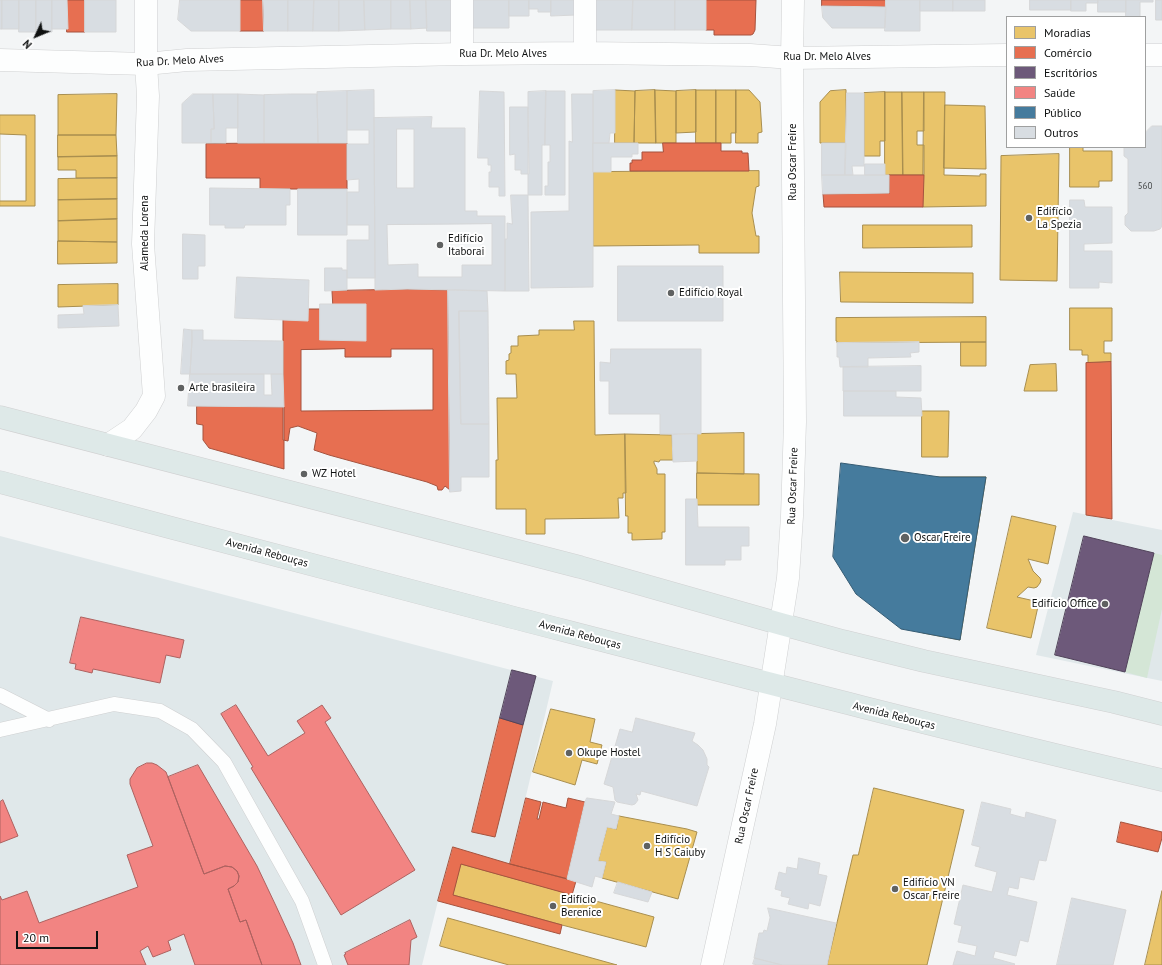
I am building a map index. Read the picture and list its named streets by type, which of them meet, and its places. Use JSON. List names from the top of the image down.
{
  "streets": {
    "main road": ["Avenida Rebouças"],
    "street": ["Rua Dr. Melo Alves", "Rua Oscar Freire", "Alameda Lorena"]
  },
  "crossings": [
    ["Rua Dr. Melo Alves", "Rua Oscar Freire"],
    ["Rua Dr. Melo Alves", "Alameda Lorena"],
    ["Rua Oscar Freire", "Avenida Rebouças"]
  ],
  "places": [
    "Edifício La Spezia",
    "Edifício Itaborai",
    "Edifício Royal",
    "Arte brasileira",
    "WZ Hotel",
    "Oscar Freire",
    "Edifício Office",
    "Okupe Hostel",
    "Edifício H S Caiuby",
    "Edifício VN Oscar Freire",
    "Edifício Berenice"
  ],
  "house_numbers": ["560"],
  "legend": [
    "Moradias",
    "Comércio",
    "Escritórios",
    "Saúde",
    "Público",
    "Outros"
  ],
  "scale_bar": "20 m",
  "north": "bottom left"
}
